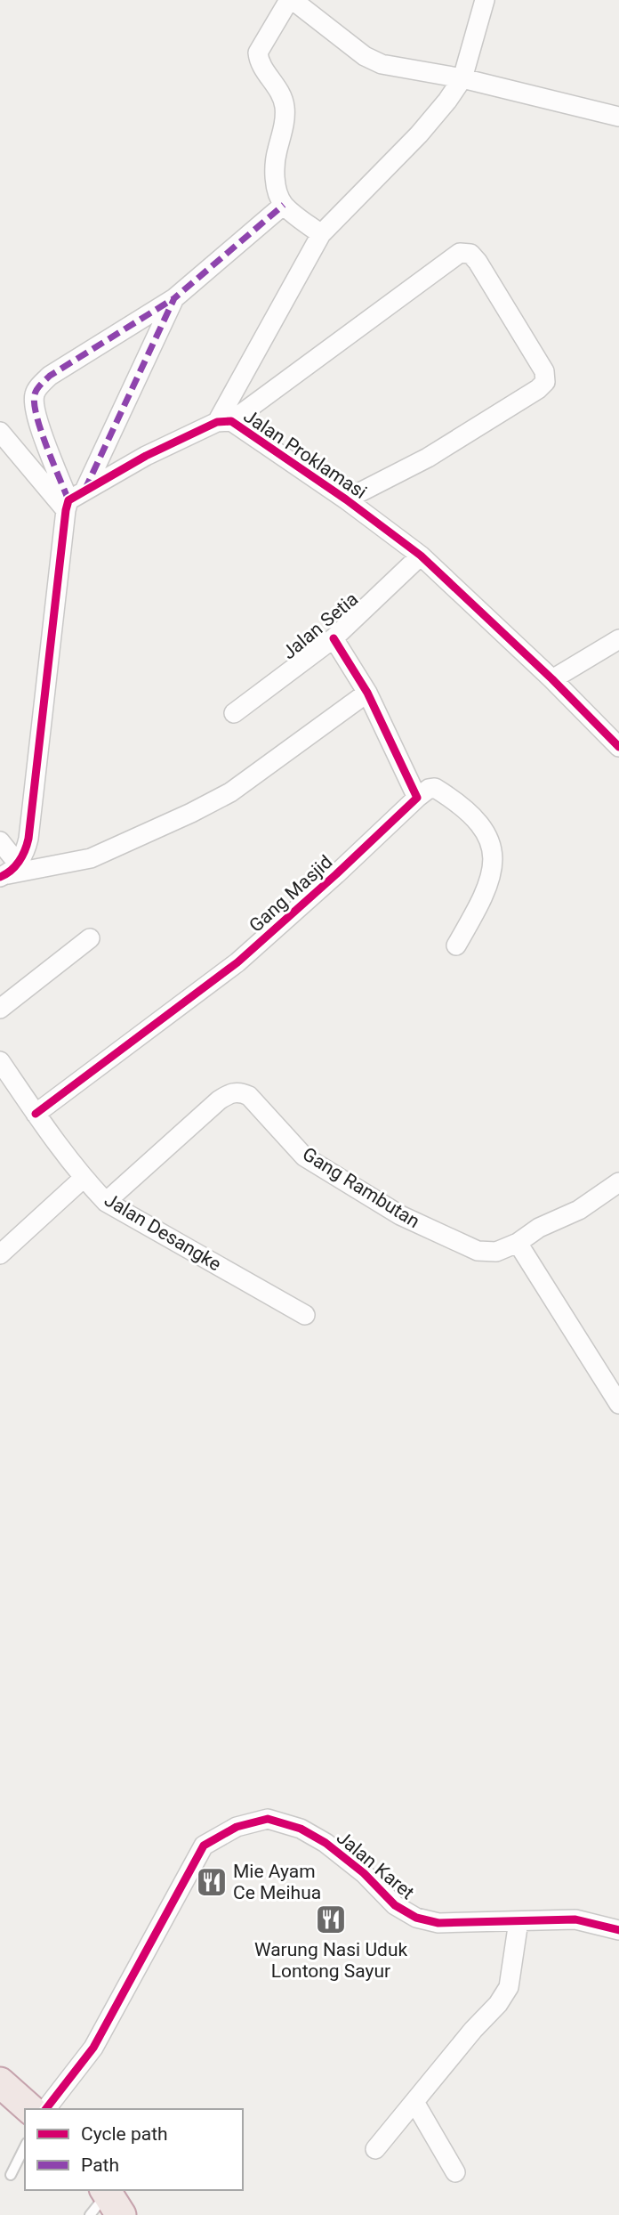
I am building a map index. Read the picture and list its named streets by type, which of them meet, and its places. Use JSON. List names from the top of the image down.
{
  "streets": {
    "street": [
      "Jalan Proklamasi",
      "Jalan Setia",
      "Gang Masjid",
      "Gang Rambutan",
      "Jalan Desangke",
      "Jalan Karet"
    ]
  },
  "crossings": [
    ["Jalan Proklamasi", "Jalan Setia"],
    ["Gang Masjid", "Jalan Desangke"],
    ["Gang Rambutan", "Jalan Desangke"]
  ],
  "places": {
    "restaurant": ["Mie Ayam Ce Meihua", "Warung Nasi Uduk Lontong Sayur"]
  },
  "legend": ["Cycle path", "Path"]
}
